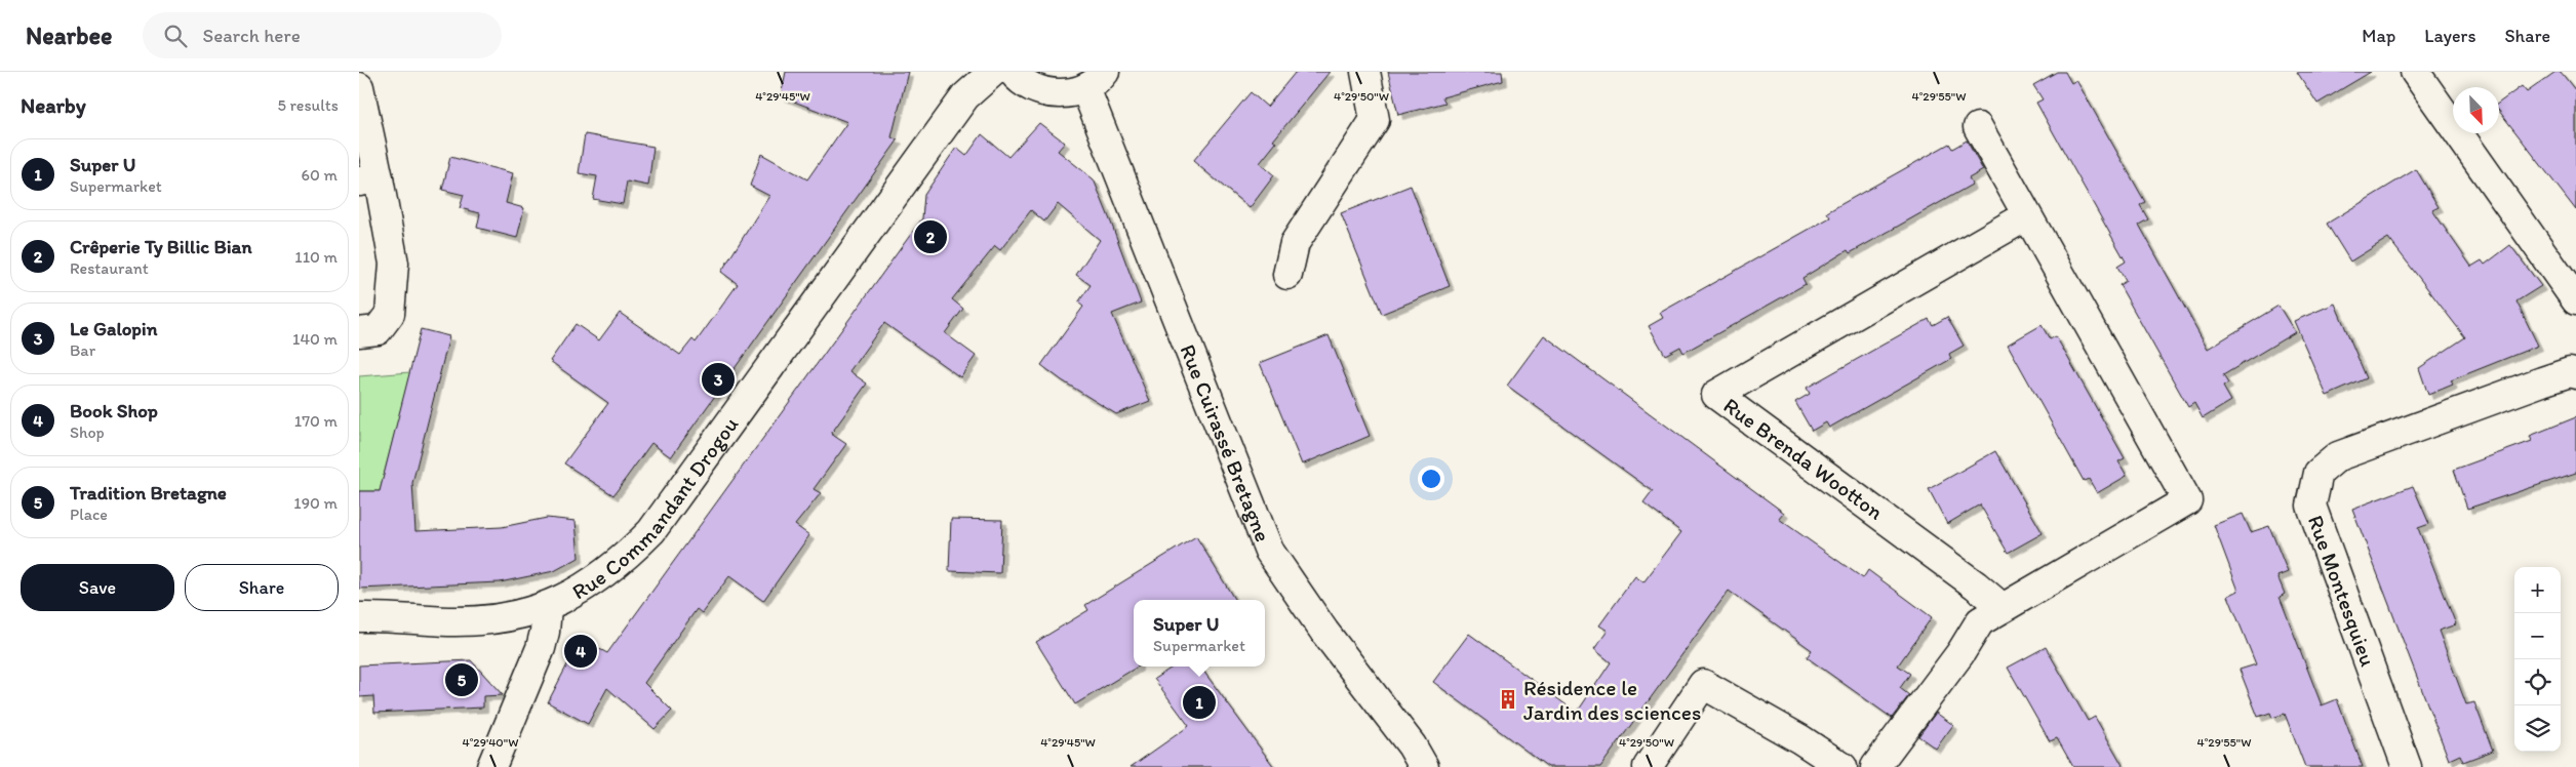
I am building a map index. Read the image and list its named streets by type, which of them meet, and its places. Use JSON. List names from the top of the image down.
{
  "streets": {
    "street": [
      "Rue Cuirassé Bretagne",
      "Rue Brenda Wootton",
      "Rue Commandant Drogou",
      "Rue Montesquieu"
    ]
  },
  "places": {
    "building": ["Résidence le Jardin des sciences"]
  },
  "north": "bottom right",
  "page": {
    "header": "Nearbee",
    "search": "Search here",
    "nav": ["Map", "Layers", "Share"],
    "heading": ["Nearby", "5 results"],
    "list": [
      {
        "mark": "1",
        "name": "Super U",
        "note": "Supermarket",
        "value": "60 m"
      },
      {
        "mark": "2",
        "name": "Crêperie Ty Billic Bian",
        "note": "Restaurant",
        "value": "110 m"
      },
      {
        "mark": "3",
        "name": "Le Galopin",
        "note": "Bar",
        "value": "140 m"
      },
      {
        "mark": "4",
        "name": "Book Shop",
        "note": "Shop",
        "value": "170 m"
      },
      {
        "mark": "5",
        "name": "Tradition Bretagne",
        "note": "Place",
        "value": "190 m"
      }
    ],
    "pins": [
      "2",
      "3",
      "4",
      "5",
      "1"
    ],
    "buttons": ["Save", "Share"],
    "map_buttons": ["+", "−"],
    "popup": ["Super U", "Supermarket"]
  },
  "coordinates": [
    "4°29'45\"W",
    "4°29'50\"W",
    "4°29'55\"W",
    "4°29'40\"W"
  ]
}
